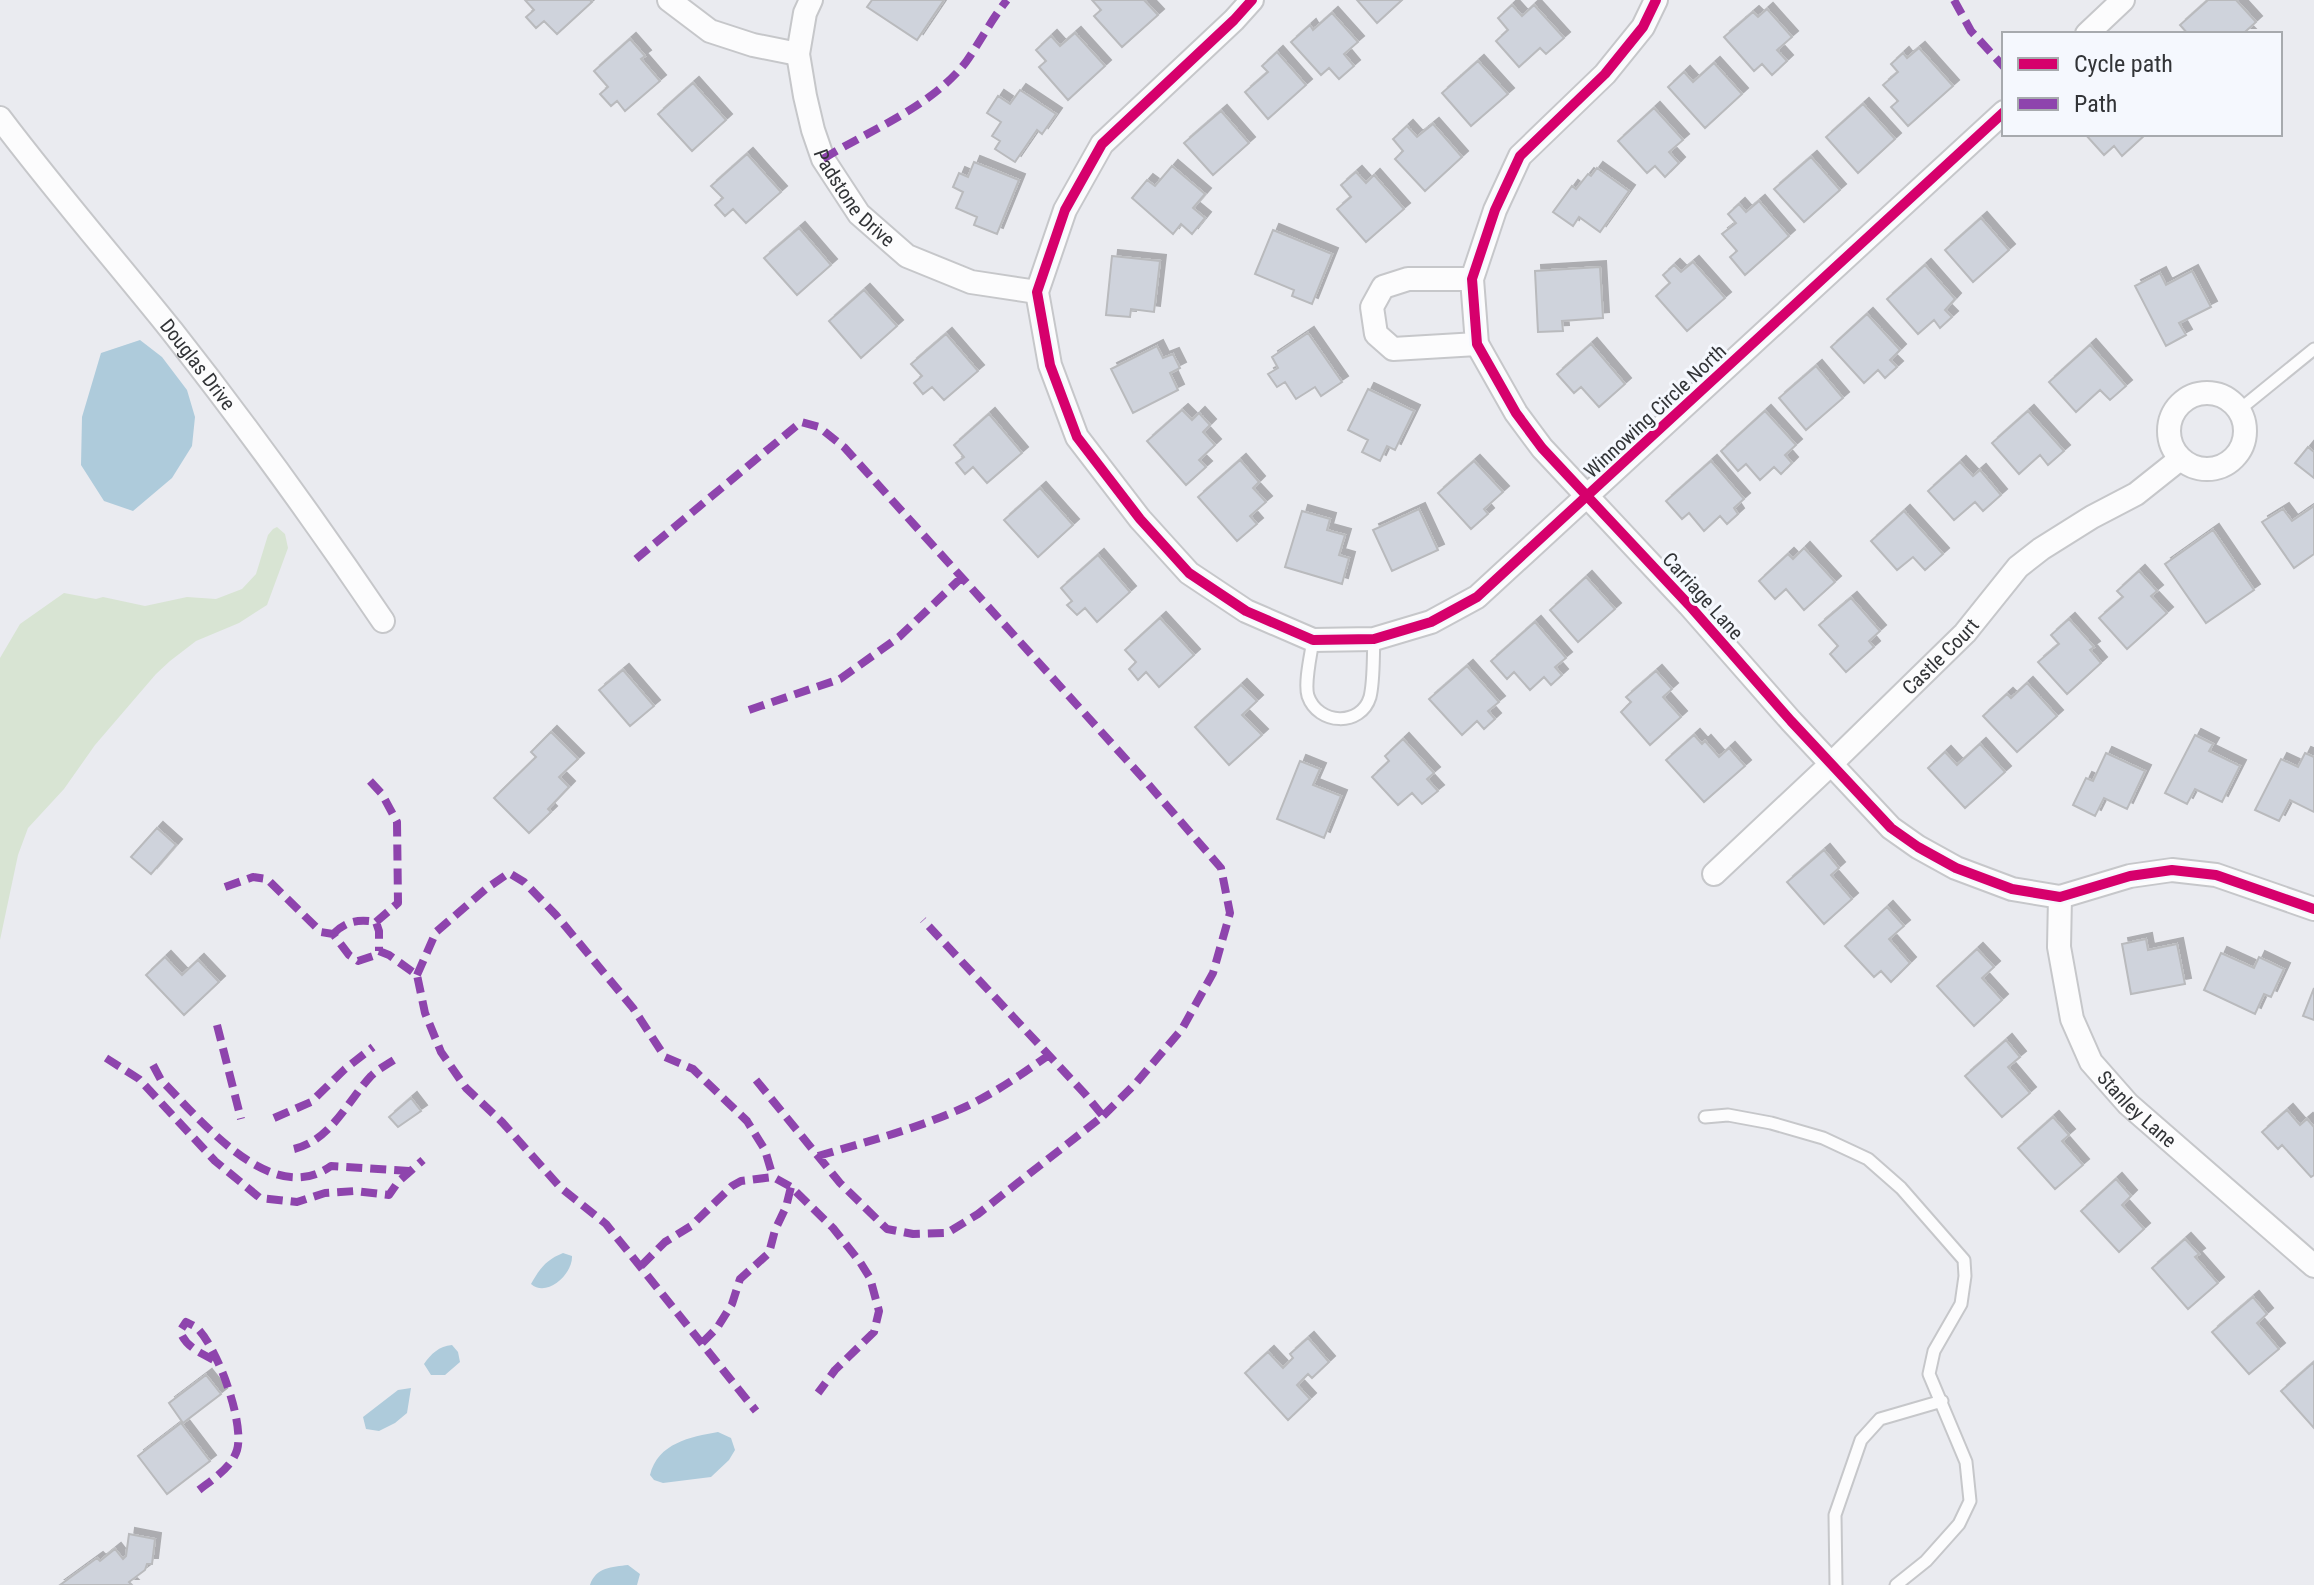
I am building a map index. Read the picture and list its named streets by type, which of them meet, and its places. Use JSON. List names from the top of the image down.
{
  "streets": {
    "street": [
      "Padstone Drive",
      "Douglas Drive",
      "Winnowing Circle North",
      "Carriage Lane",
      "Castle Court",
      "Stanley Lane"
    ]
  },
  "crossings": [
    ["Padstone Drive", "Winnowing Circle North"],
    ["Winnowing Circle North", "Carriage Lane"],
    ["Carriage Lane", "Castle Court"],
    ["Carriage Lane", "Stanley Lane"]
  ],
  "legend": ["Cycle path", "Path"]
}
